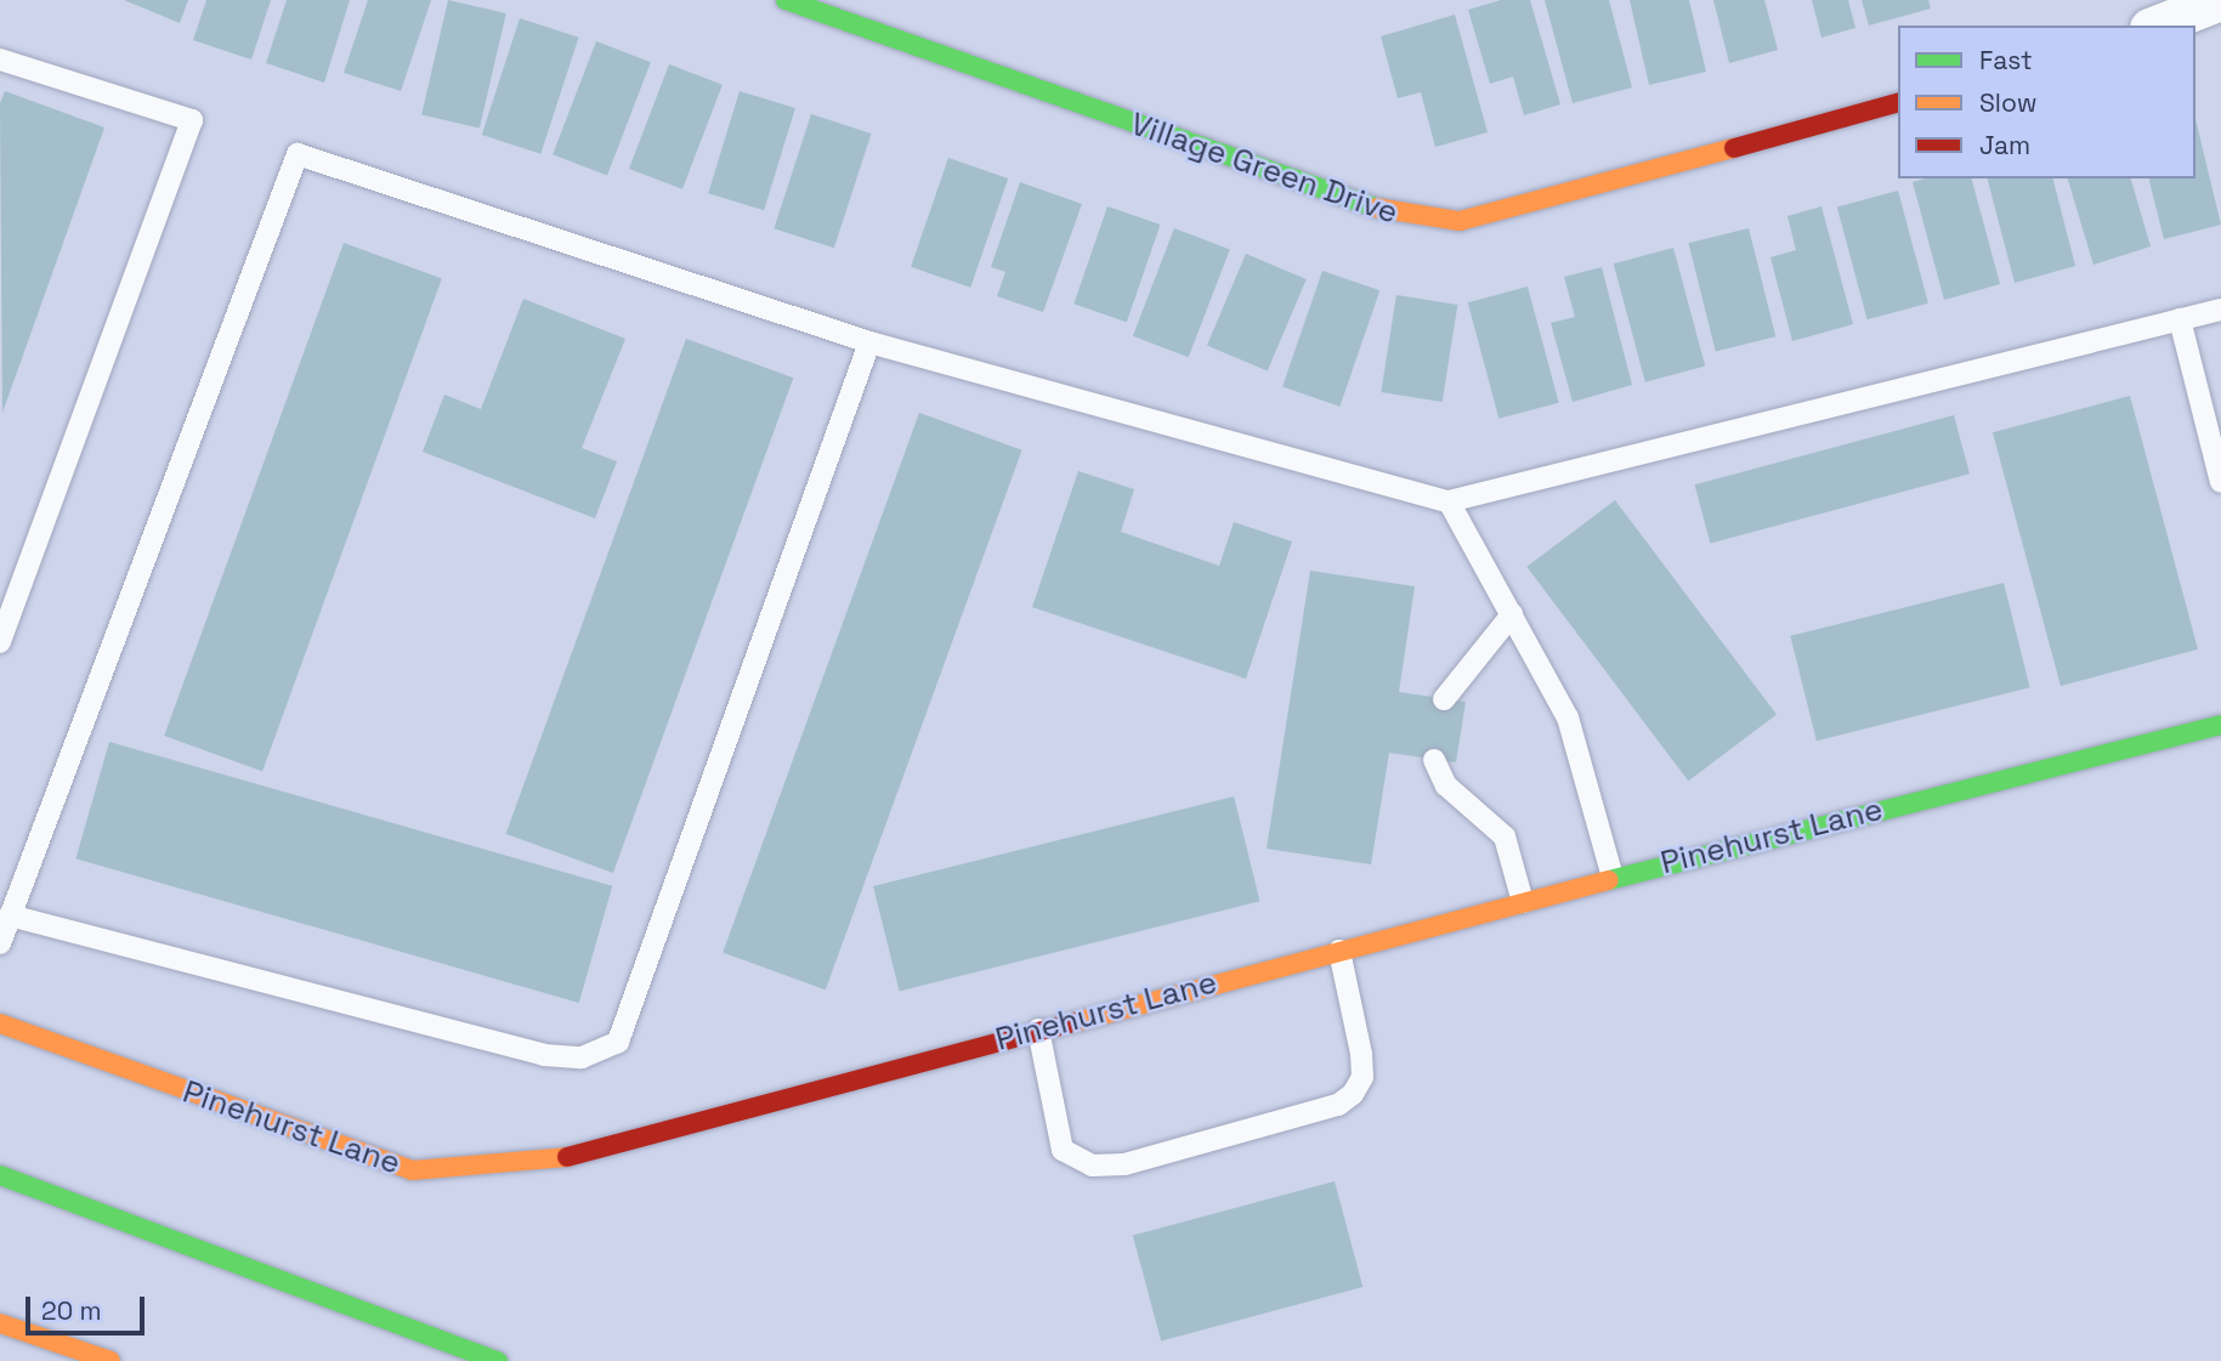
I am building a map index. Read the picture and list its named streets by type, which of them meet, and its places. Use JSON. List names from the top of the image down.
{
  "streets": {
    "main road": ["Village Green Drive", "Pinehurst Lane"]
  },
  "legend": ["Fast", "Slow", "Jam"],
  "scale_bar": "20 m"
}
